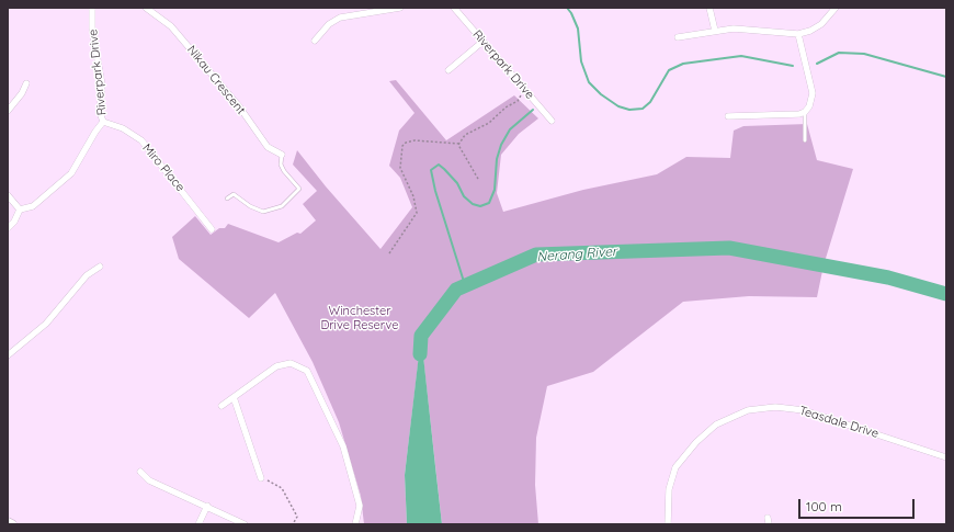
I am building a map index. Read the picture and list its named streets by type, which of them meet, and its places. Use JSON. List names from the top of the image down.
{
  "streets": {
    "street": [
      "Riverpark Drive",
      "Nikau Crescent",
      "Miro Place",
      "Teasdale Drive"
    ]
  },
  "crossings": [
    ["Riverpark Drive", "Miro Place"]
  ],
  "water": ["Nerang River"],
  "parks": ["Winchester Drive Reserve"],
  "scale_bar": "100 m"
}
